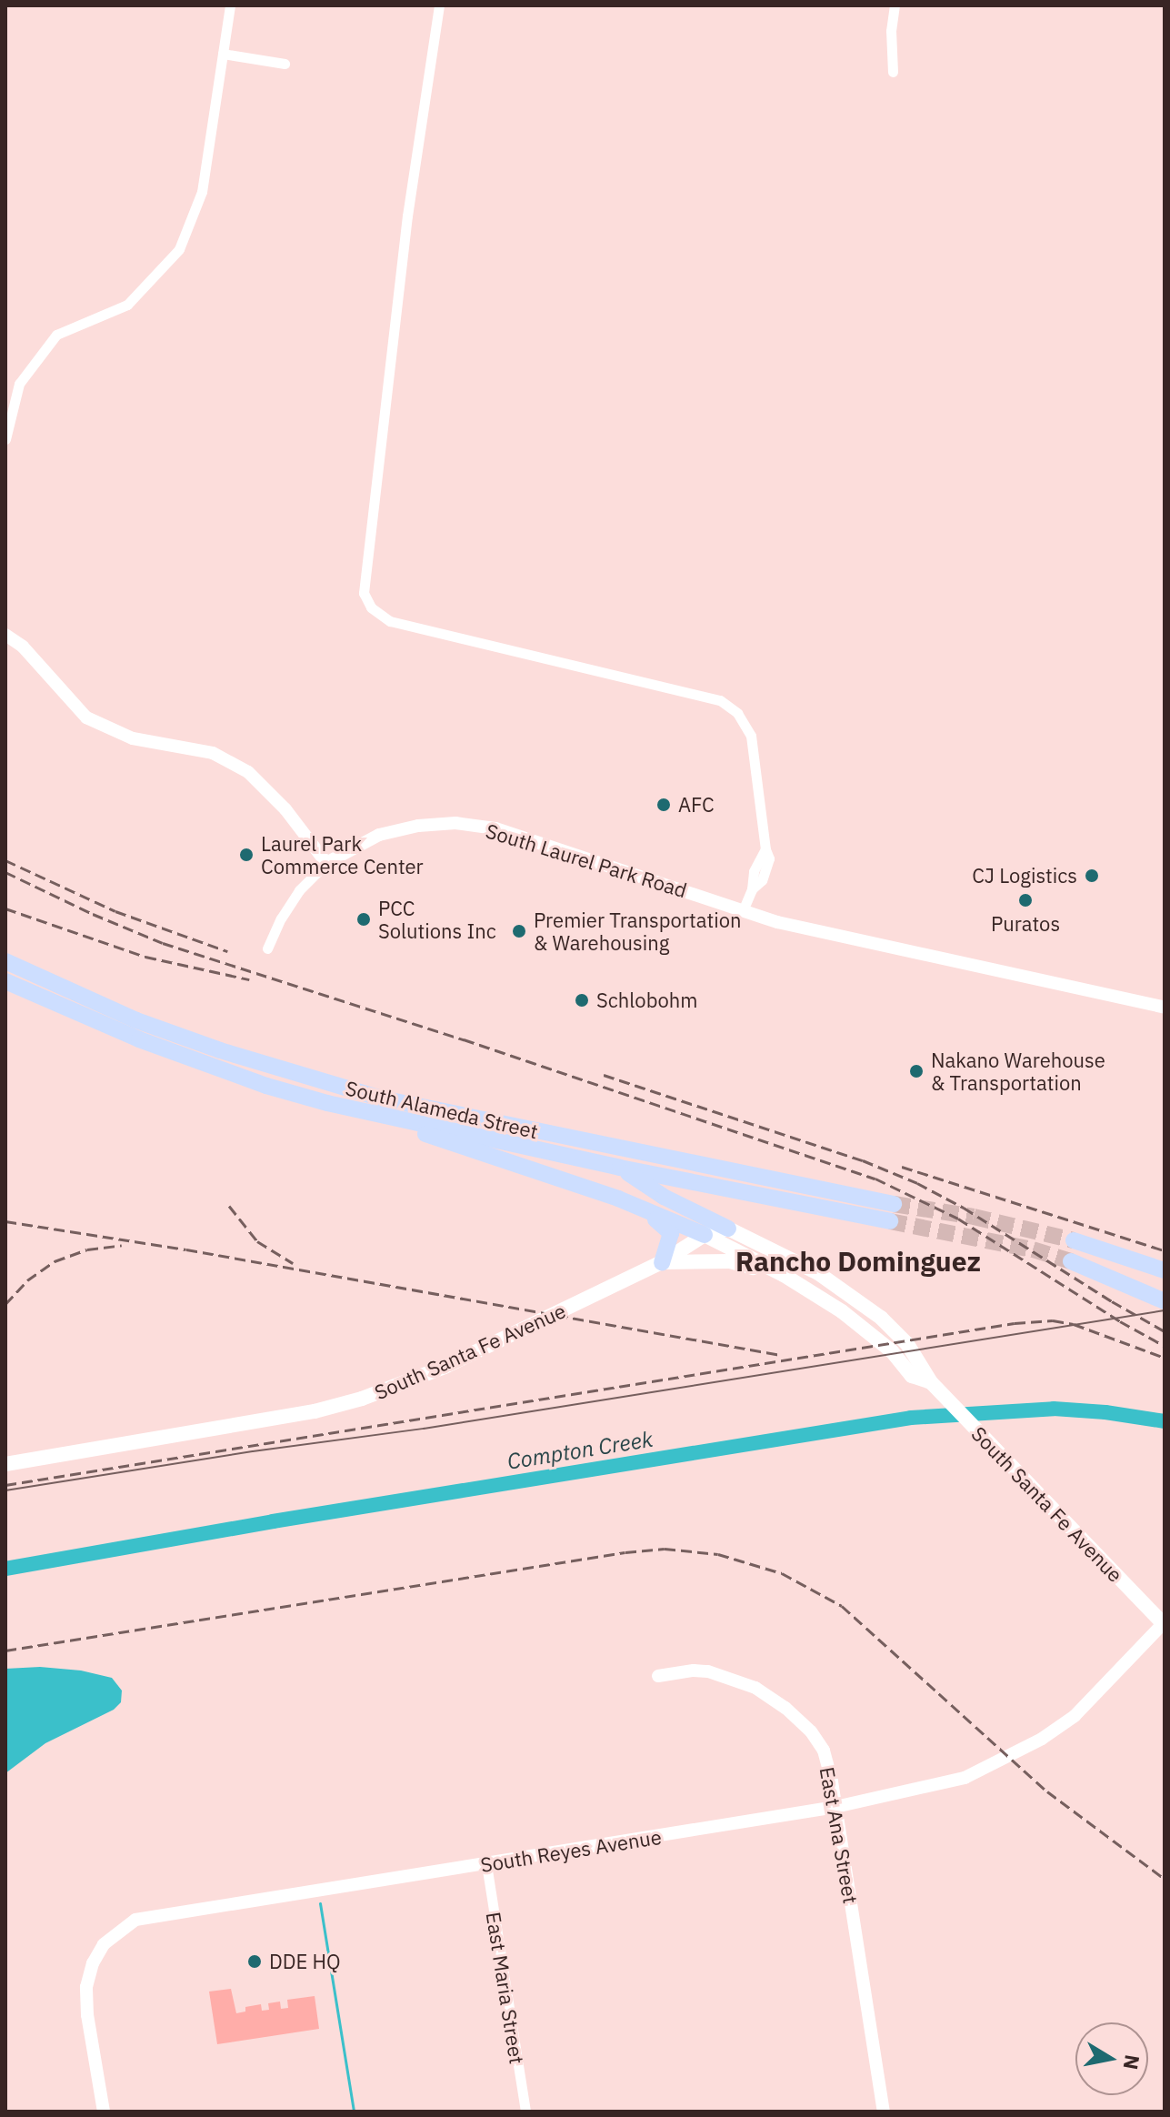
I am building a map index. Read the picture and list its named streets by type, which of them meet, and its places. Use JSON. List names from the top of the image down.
{
  "streets": {
    "main road": ["South Alameda Street", "South Santa Fe Avenue"],
    "street": [
      "South Laurel Park Road",
      "East Ana Street",
      "South Reyes Avenue",
      "East Maria Street"
    ]
  },
  "crossings": [
    ["South Santa Fe Avenue", "South Reyes Avenue"],
    ["East Ana Street", "South Reyes Avenue"],
    ["South Reyes Avenue", "East Maria Street"]
  ],
  "districts": ["Rancho Dominguez"],
  "water": ["Compton Creek"],
  "places": [
    "AFC",
    "Laurel Park Commerce Center",
    "CJ Logistics",
    "Puratos",
    "PCC Solutions Inc",
    "Premier Transportation & Warehousing",
    "Schlobohm",
    "Nakano Warehouse & Transportation",
    "DDE HQ"
  ],
  "north": "right"
}
